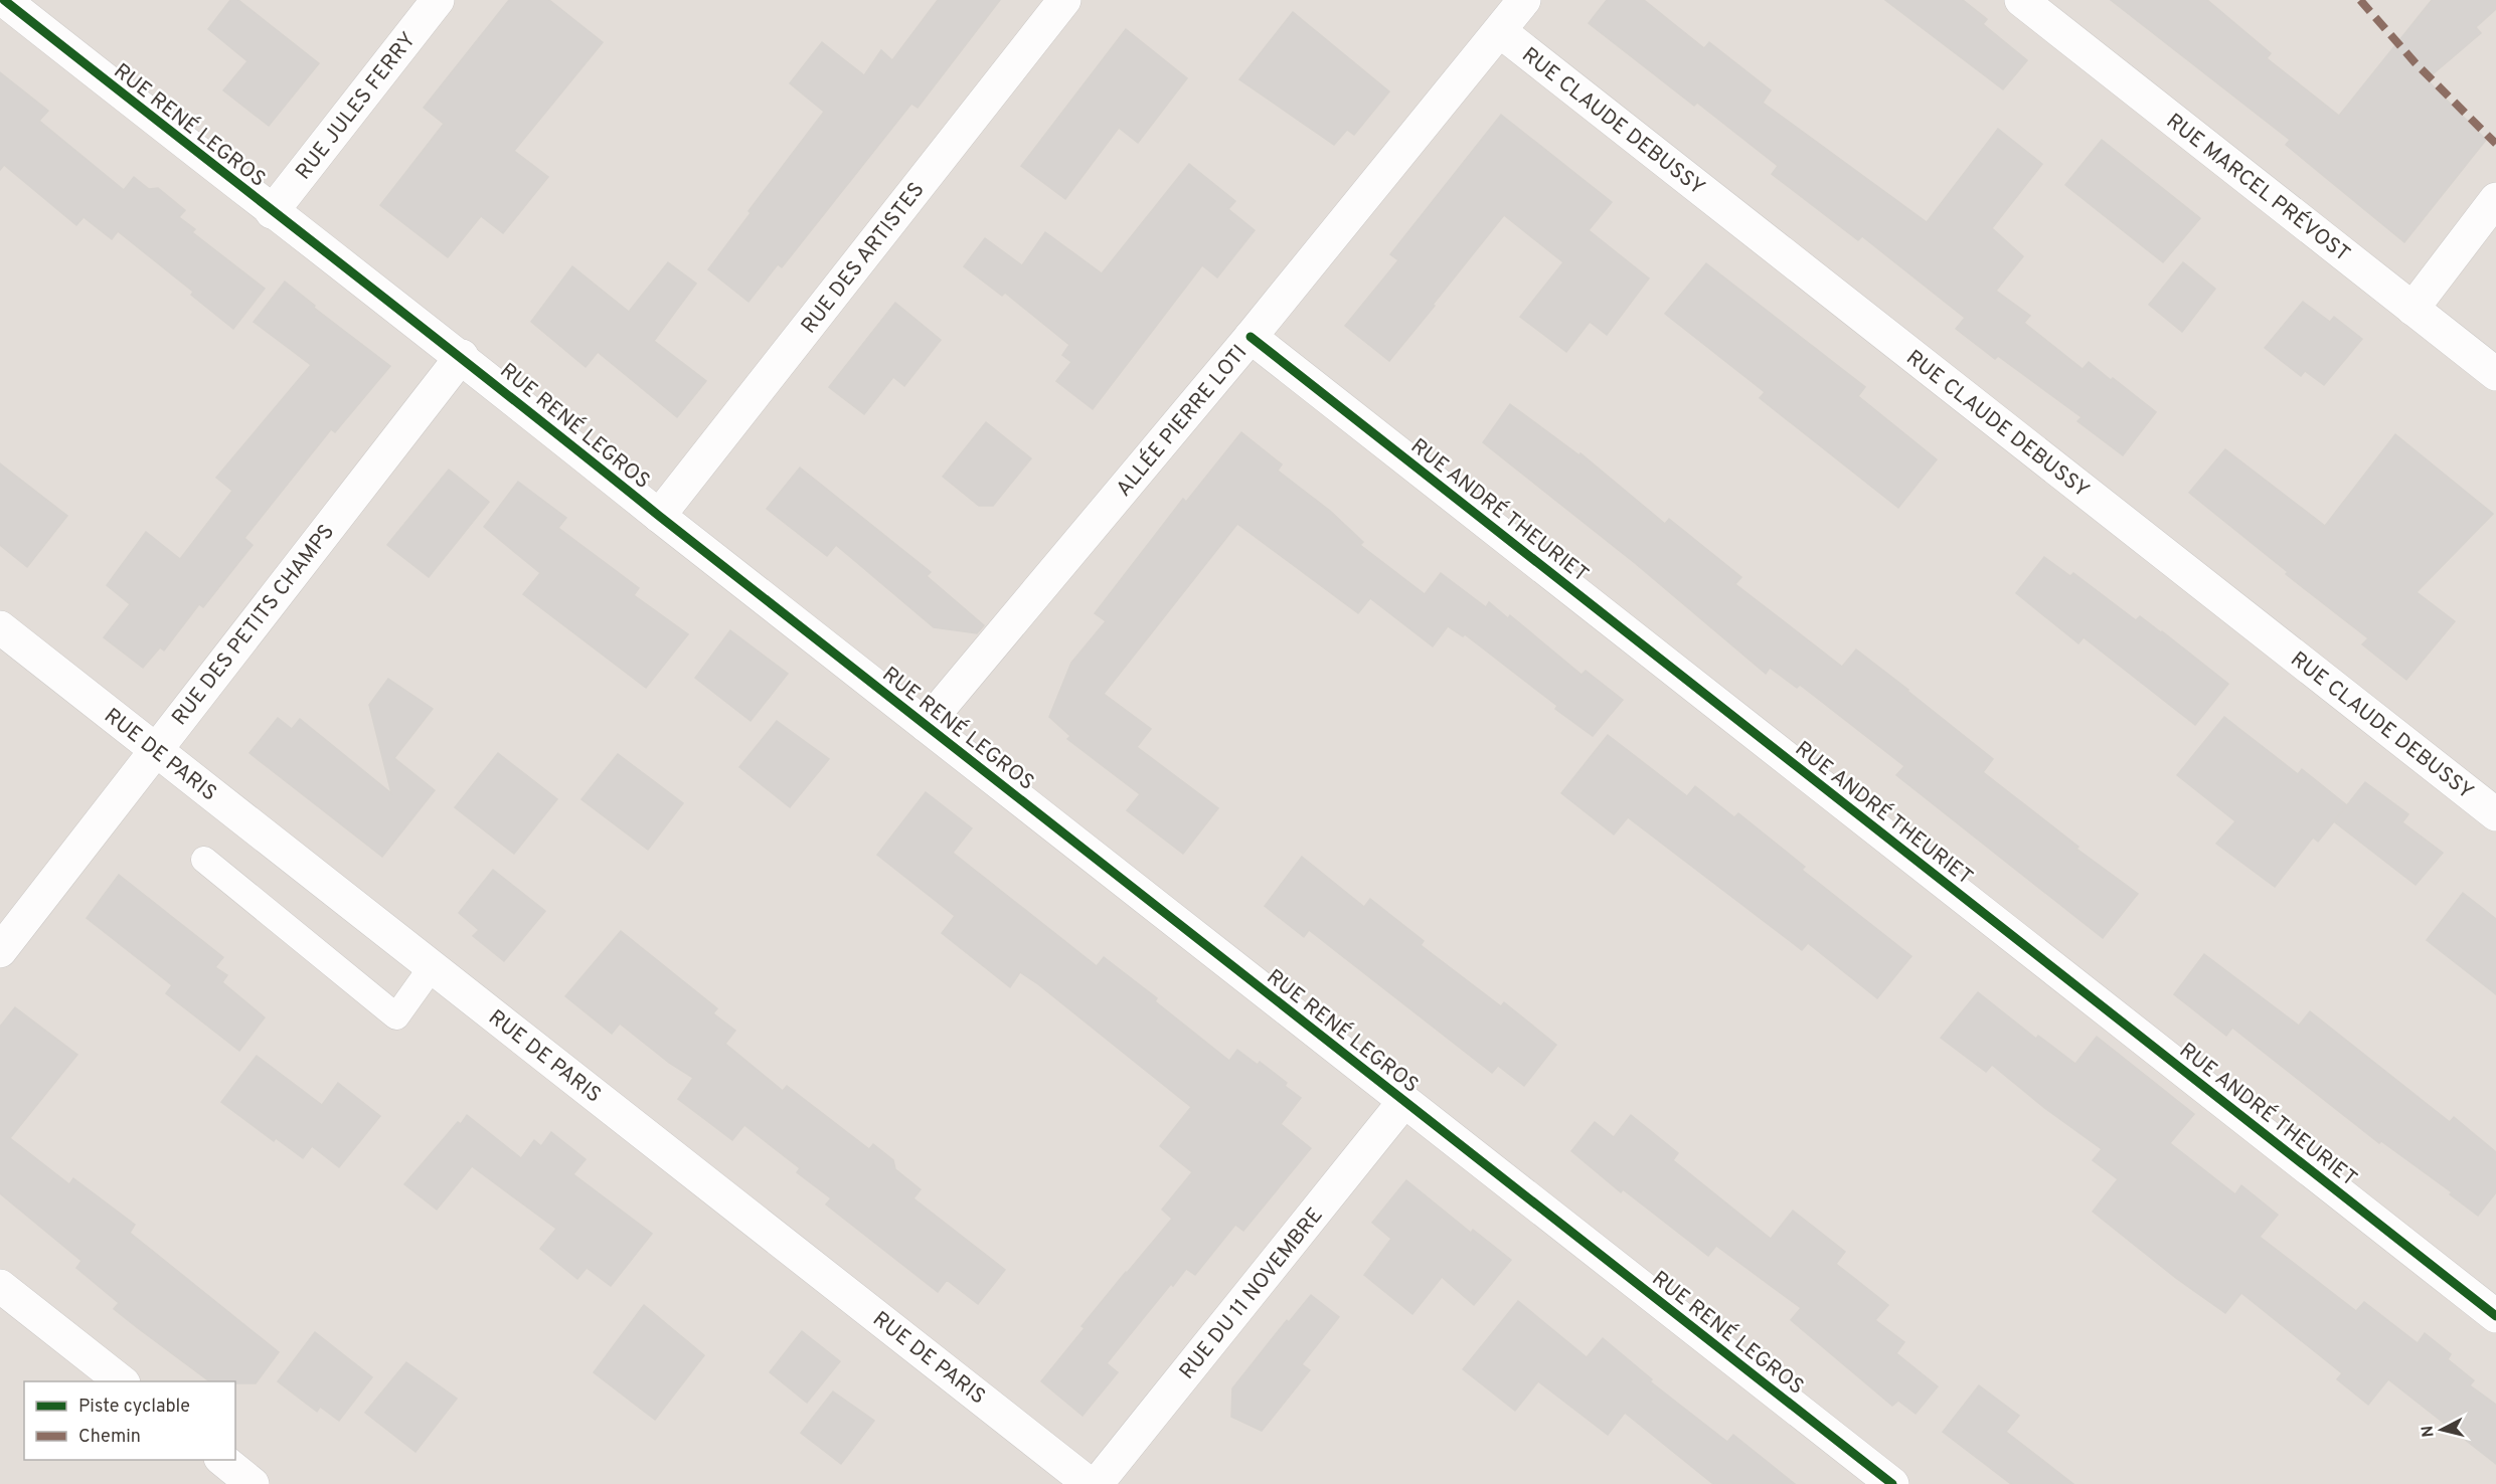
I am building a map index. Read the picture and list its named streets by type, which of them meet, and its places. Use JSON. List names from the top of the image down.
{
  "streets": {
    "street": [
      "RUE JULES FERRY",
      "RUE CLAUDE DEBUSSY",
      "RUE RENÉ LEGROS",
      "RUE MARCEL PRÉVOST",
      "RUE DES ARTISTES",
      "ALLÉE PIERRE LOTI",
      "RUE ANDRÉ THEURIET",
      "RUE DES PETITS CHAMPS",
      "RUE DE PARIS",
      "RUE DU 11 NOVEMBRE"
    ]
  },
  "crossings": [
    ["RUE JULES FERRY", "RUE RENÉ LEGROS"],
    ["RUE CLAUDE DEBUSSY", "ALLÉE PIERRE LOTI"],
    ["RUE RENÉ LEGROS", "RUE DES ARTISTES"],
    ["RUE RENÉ LEGROS", "ALLÉE PIERRE LOTI"],
    ["RUE RENÉ LEGROS", "RUE DES PETITS CHAMPS"],
    ["RUE RENÉ LEGROS", "RUE DU 11 NOVEMBRE"],
    ["ALLÉE PIERRE LOTI", "RUE ANDRÉ THEURIET"],
    ["RUE DES PETITS CHAMPS", "RUE DE PARIS"]
  ],
  "legend": ["Piste cyclable", "Chemin"],
  "north": "left"
}
